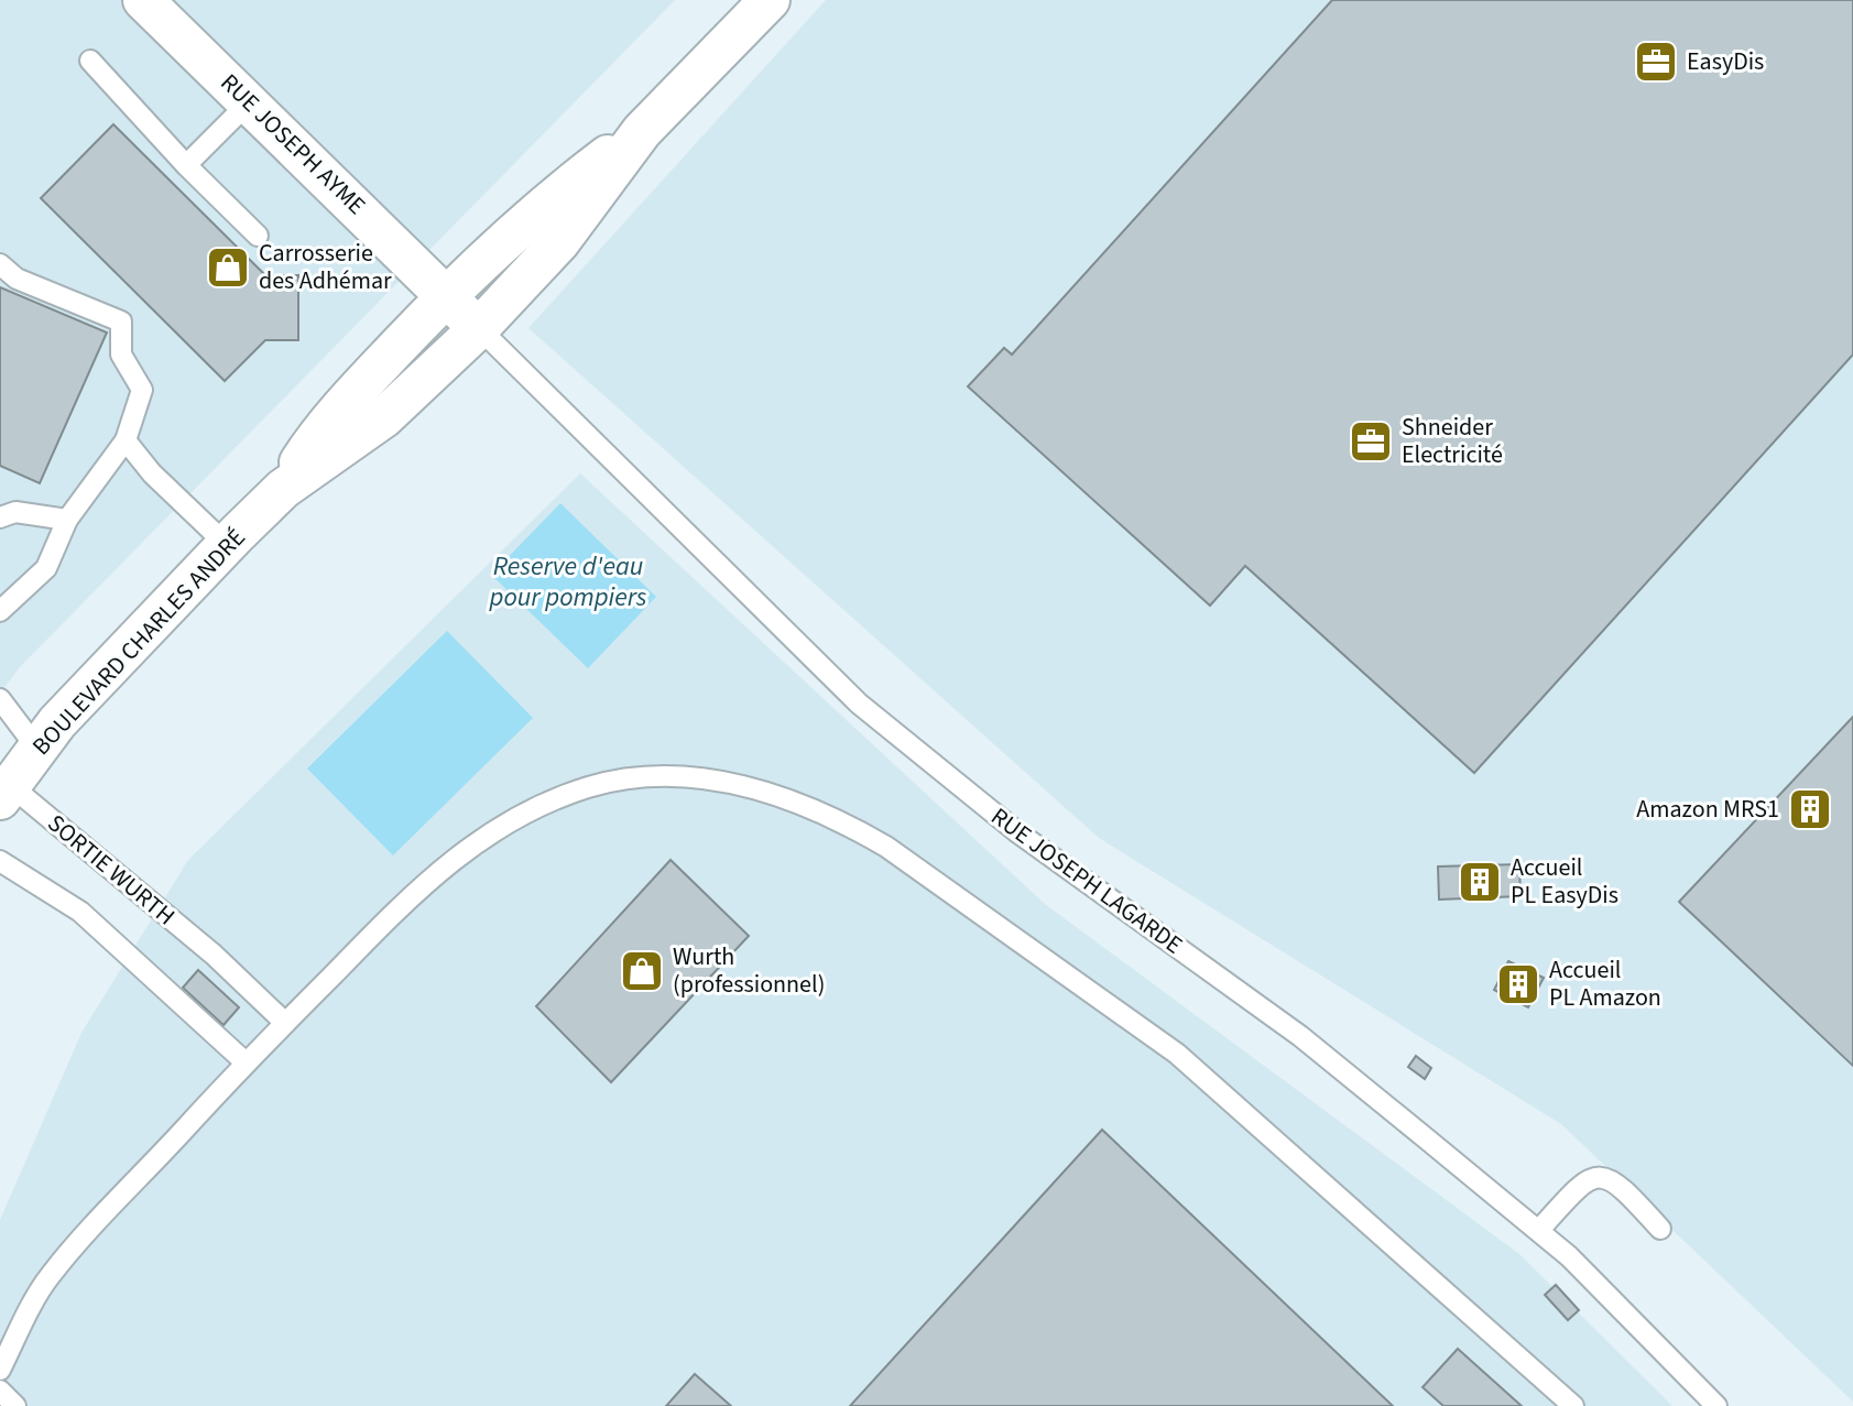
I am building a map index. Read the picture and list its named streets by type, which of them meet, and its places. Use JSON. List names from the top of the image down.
{
  "streets": {
    "street": ["RUE JOSEPH AYME", "BOULEVARD CHARLES ANDRÉ"],
    "lane": ["SORTIE WURTH", "RUE JOSEPH LAGARDE"]
  },
  "crossings": [
    ["RUE JOSEPH AYME", "BOULEVARD CHARLES ANDRÉ"],
    ["RUE JOSEPH AYME", "RUE JOSEPH LAGARDE"],
    ["BOULEVARD CHARLES ANDRÉ", "SORTIE WURTH"],
    ["BOULEVARD CHARLES ANDRÉ", "RUE JOSEPH LAGARDE"]
  ],
  "water": ["Reserve d'eau pour pompiers"],
  "places": {
    "office": ["EasyDis", "Shneider Electricité"],
    "shop": ["Carrosserie des Adhémar", "Wurth (professionnel)"],
    "building": ["Amazon MRS1", "Accueil PL EasyDis", "Accueil PL Amazon"]
  }
}
